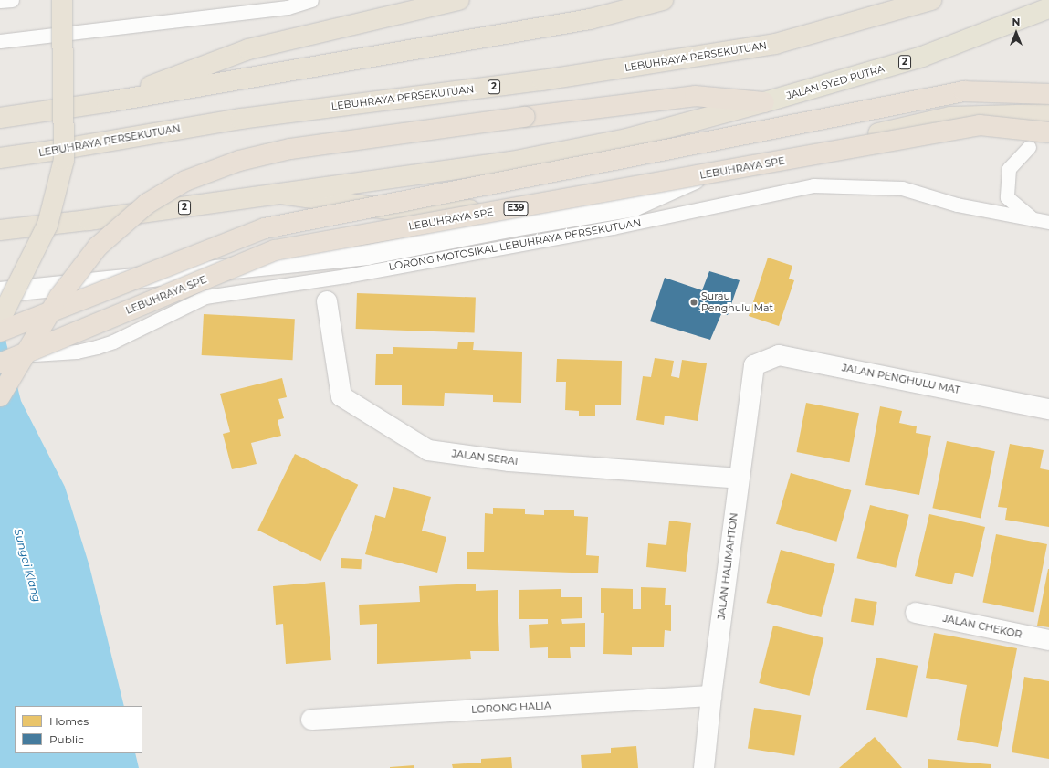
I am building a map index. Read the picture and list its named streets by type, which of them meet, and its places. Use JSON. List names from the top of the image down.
{
  "streets": {
    "highway": [
      "LEBUHRAYA PERSEKUTUAN",
      "2",
      "LEBUHRAYA SPE",
      "E39"
    ],
    "main road": ["JALAN SYED PUTRA"],
    "street": [
      "JALAN PENGHULU MAT",
      "JALAN SERAI",
      "JALAN HALIMAHTON",
      "JALAN CHEKOR",
      "LORONG HALIA"
    ],
    "lane": ["LORONG MOTOSIKAL LEBUHRAYA PERSEKUTUAN"]
  },
  "crossings": [
    ["2", "JALAN SYED PUTRA"],
    ["JALAN PENGHULU MAT", "JALAN HALIMAHTON"],
    ["JALAN SERAI", "JALAN HALIMAHTON"],
    ["JALAN HALIMAHTON", "LORONG HALIA"]
  ],
  "water": ["Sungai Klang"],
  "places": ["Surau Penghulu Mat"],
  "legend": ["Homes", "Public"],
  "north": "top"
}
